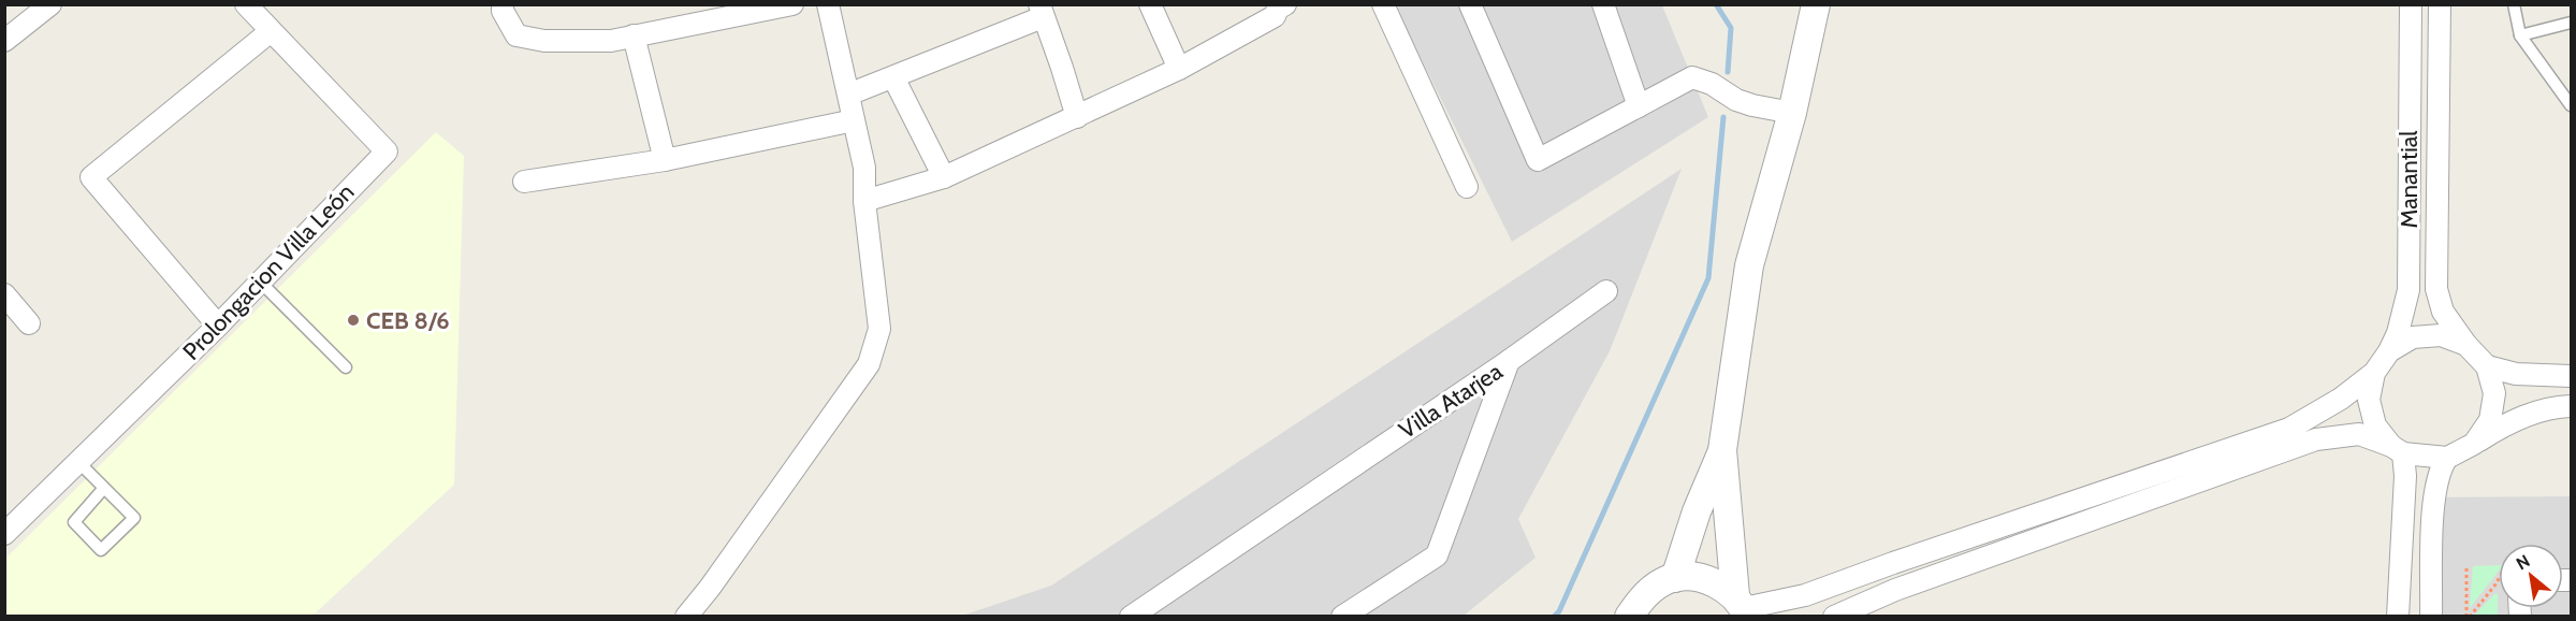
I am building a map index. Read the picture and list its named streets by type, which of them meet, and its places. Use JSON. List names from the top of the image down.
{
  "streets": {
    "street": ["Manantial", "Prolongacion Villa León", "Villa Atarjea"]
  },
  "places": ["CEB 8/6"],
  "north": "top left"
}
